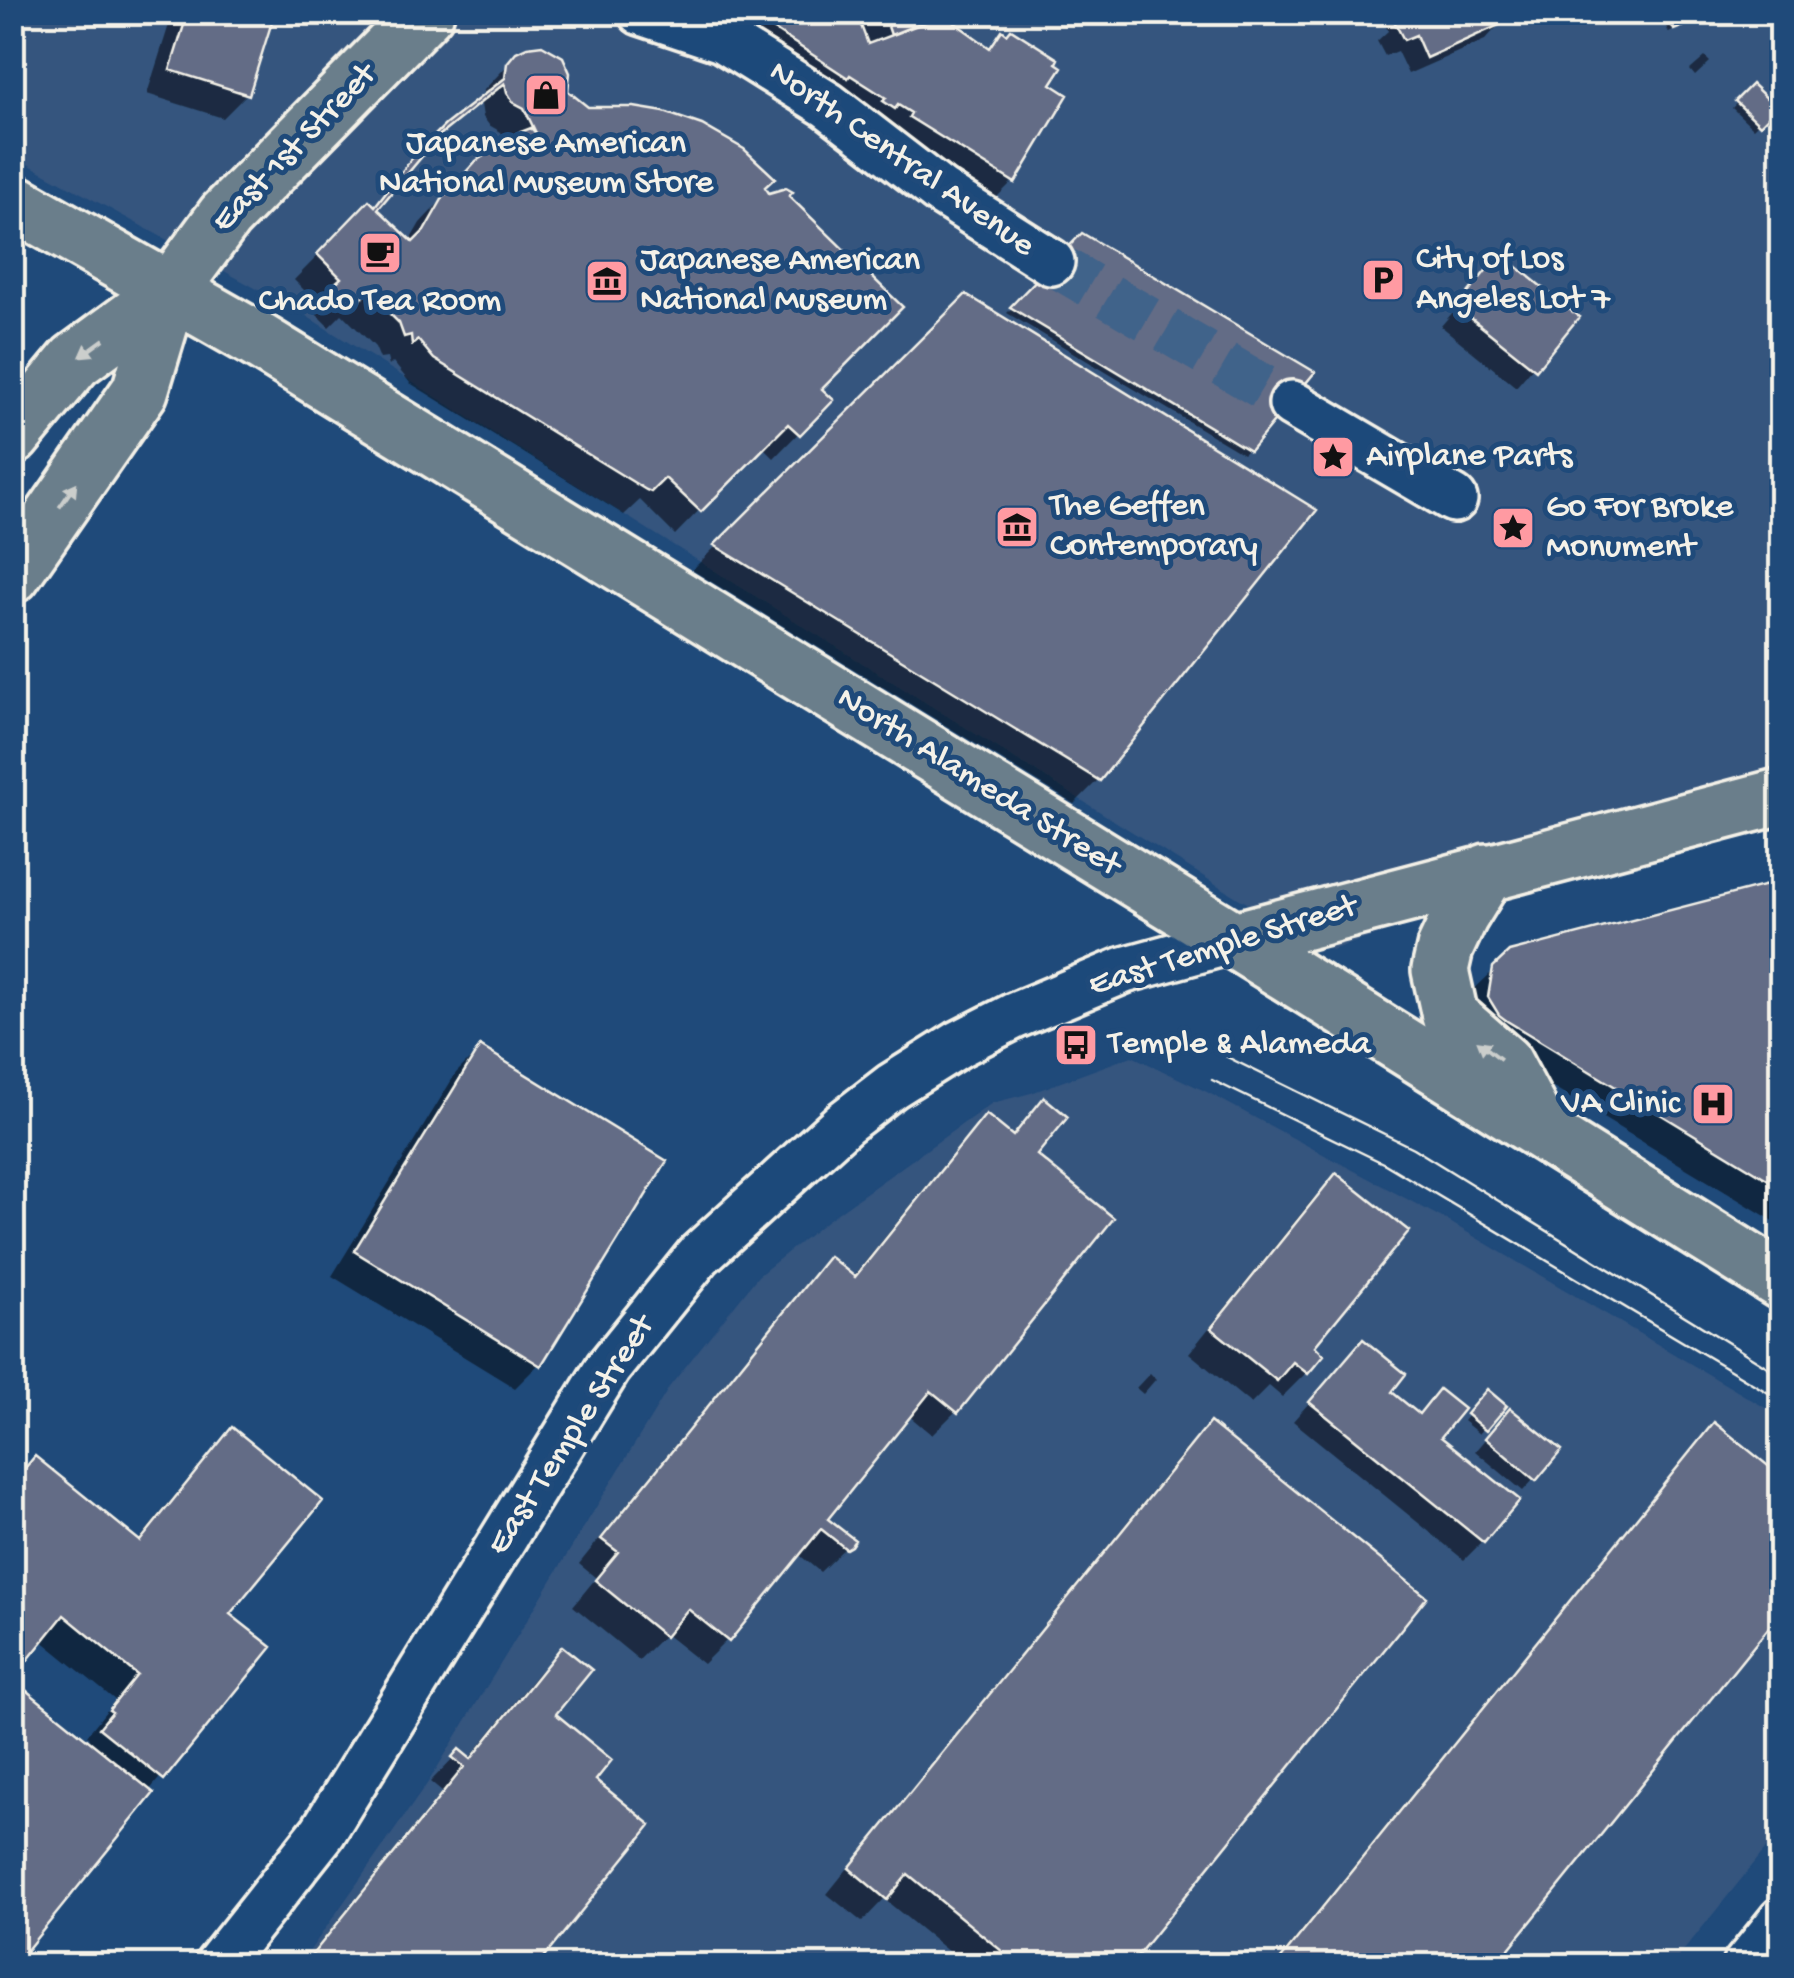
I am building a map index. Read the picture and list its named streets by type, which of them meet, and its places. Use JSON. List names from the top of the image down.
{
  "streets": {
    "main road": ["East 1st Street", "North Alameda Street", "East Temple Street"],
    "street": ["North Central Avenue"]
  },
  "crossings": [
    ["East 1st Street", "North Alameda Street"],
    ["North Alameda Street", "East Temple Street"]
  ],
  "places": {
    "shop": ["Japanese American National Museum Store"],
    "cafe": ["Chado Tea Room"],
    "parking": ["City of Los Angeles Lot 7"],
    "museum": ["Japanese American National Museum", "The Geffen Contemporary"],
    "place": ["Airplane Parts", "Go For Broke Monument"],
    "bus stop": ["Temple & Alameda"],
    "hospital": ["VA Clinic"]
  }
}
